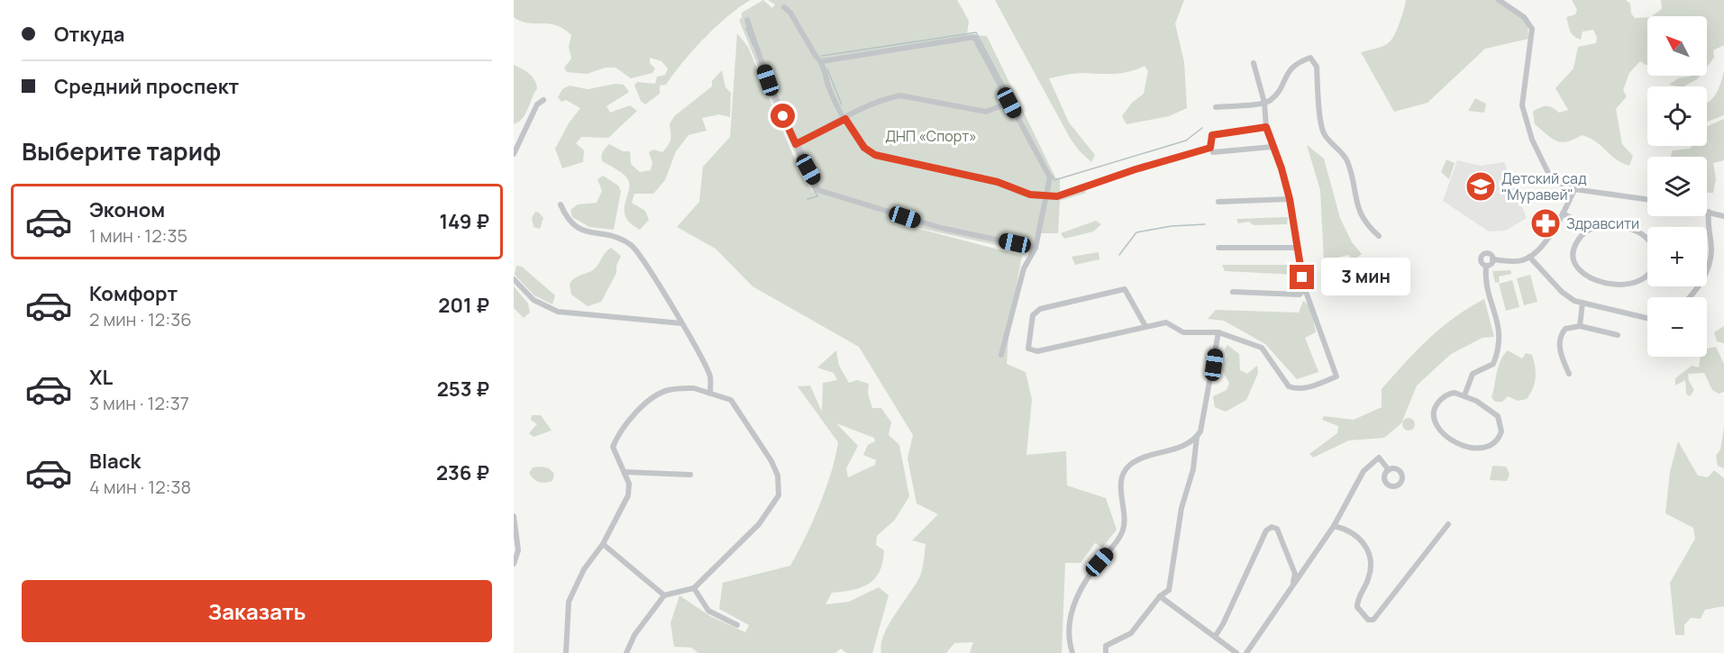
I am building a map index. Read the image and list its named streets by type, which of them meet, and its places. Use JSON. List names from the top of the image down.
{
  "parks": ["ДНП «Спорт»"],
  "places": {
    "school or university": ["Детский сад \"Муравей\""],
    "pharmacy": ["Здравсити"]
  },
  "north": "top left",
  "page": {
    "banner": ["Откуда", "Средний проспект"],
    "map_buttons": ["+", "−"],
    "heading": "Выберите тариф",
    "list": [
      {
        "name": "Эконом",
        "note": "1 мин · 12:35",
        "value": "149 ₽"
      },
      {
        "name": "Комфорт",
        "note": "2 мин · 12:36",
        "value": "201 ₽"
      },
      {
        "name": "XL",
        "note": "3 мин · 12:37",
        "value": "253 ₽"
      },
      {
        "name": "Black",
        "note": "4 мин · 12:38",
        "value": "236 ₽"
      }
    ],
    "bubble": "3 мин",
    "buttons": "Заказать"
  }
}
